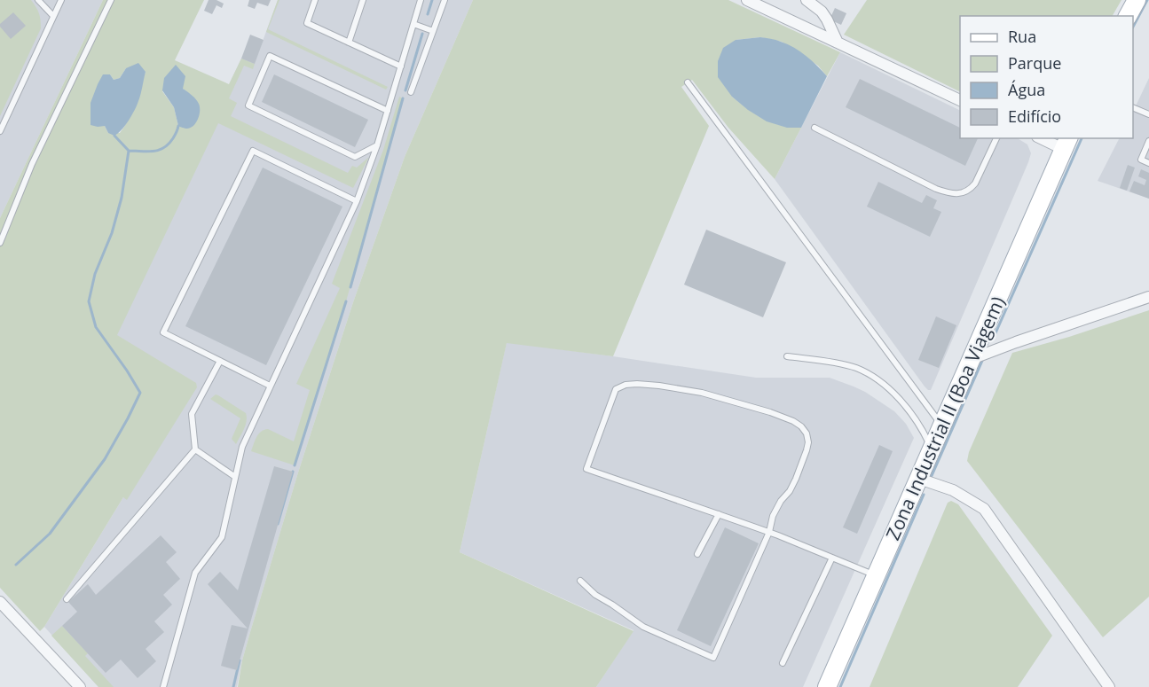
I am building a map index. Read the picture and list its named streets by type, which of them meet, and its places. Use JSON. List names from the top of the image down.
{
  "streets": {
    "main road": ["Zona Industrial II (Boa Viagem)"]
  },
  "legend": [
    "Rua",
    "Parque",
    "Água",
    "Edifício"
  ]
}
